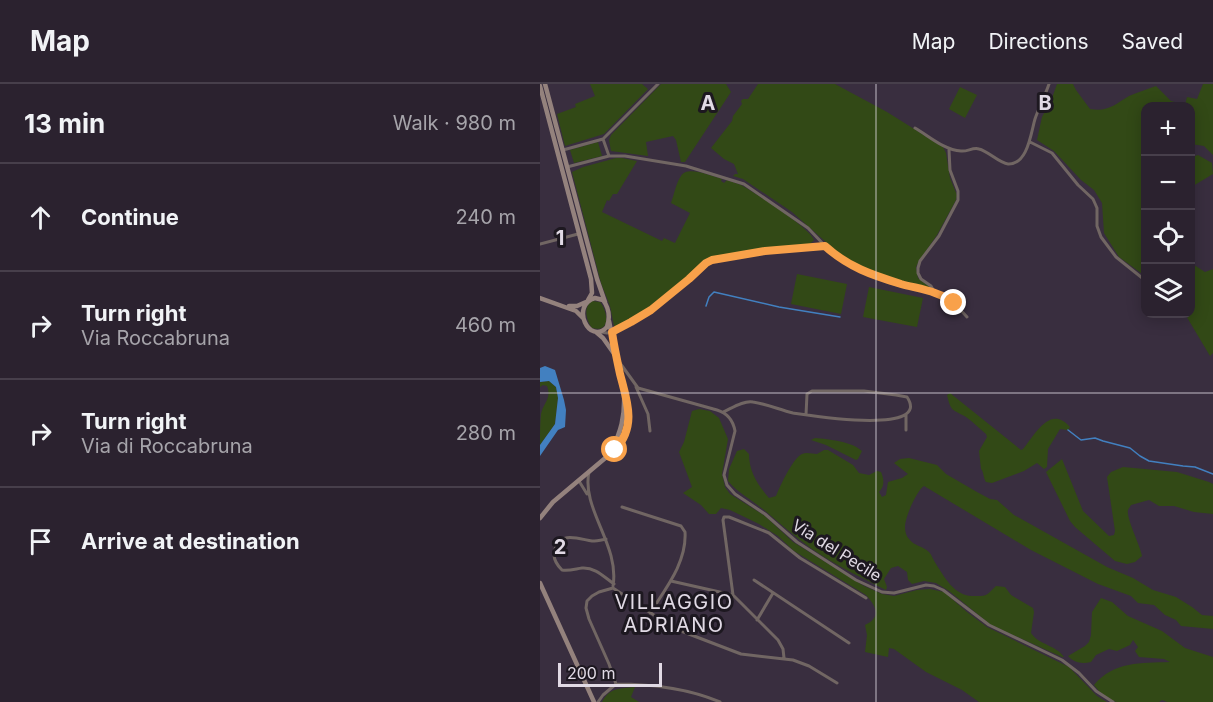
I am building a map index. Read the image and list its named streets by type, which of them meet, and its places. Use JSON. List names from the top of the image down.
{
  "streets": {
    "street": ["Via del Pecile"]
  },
  "districts": ["VILLAGGIO ADRIANO"],
  "scale_bar": "200 m",
  "page": {
    "header": "Map",
    "nav": ["Map", "Directions", "Saved"],
    "heading": ["13 min", "Walk · 980 m"],
    "map_buttons": ["+", "−"],
    "list": [
      ["Continue", "240 m"],
      ["Turn right", "Via Roccabruna", "460 m"],
      ["Turn right", "Via di Roccabruna", "280 m"],
      "Arrive at destination"
    ],
    "scale": "200 m"
  },
  "grid": {
    "columns": ["A", "B"],
    "rows": ["1", "2"]
  }
}
